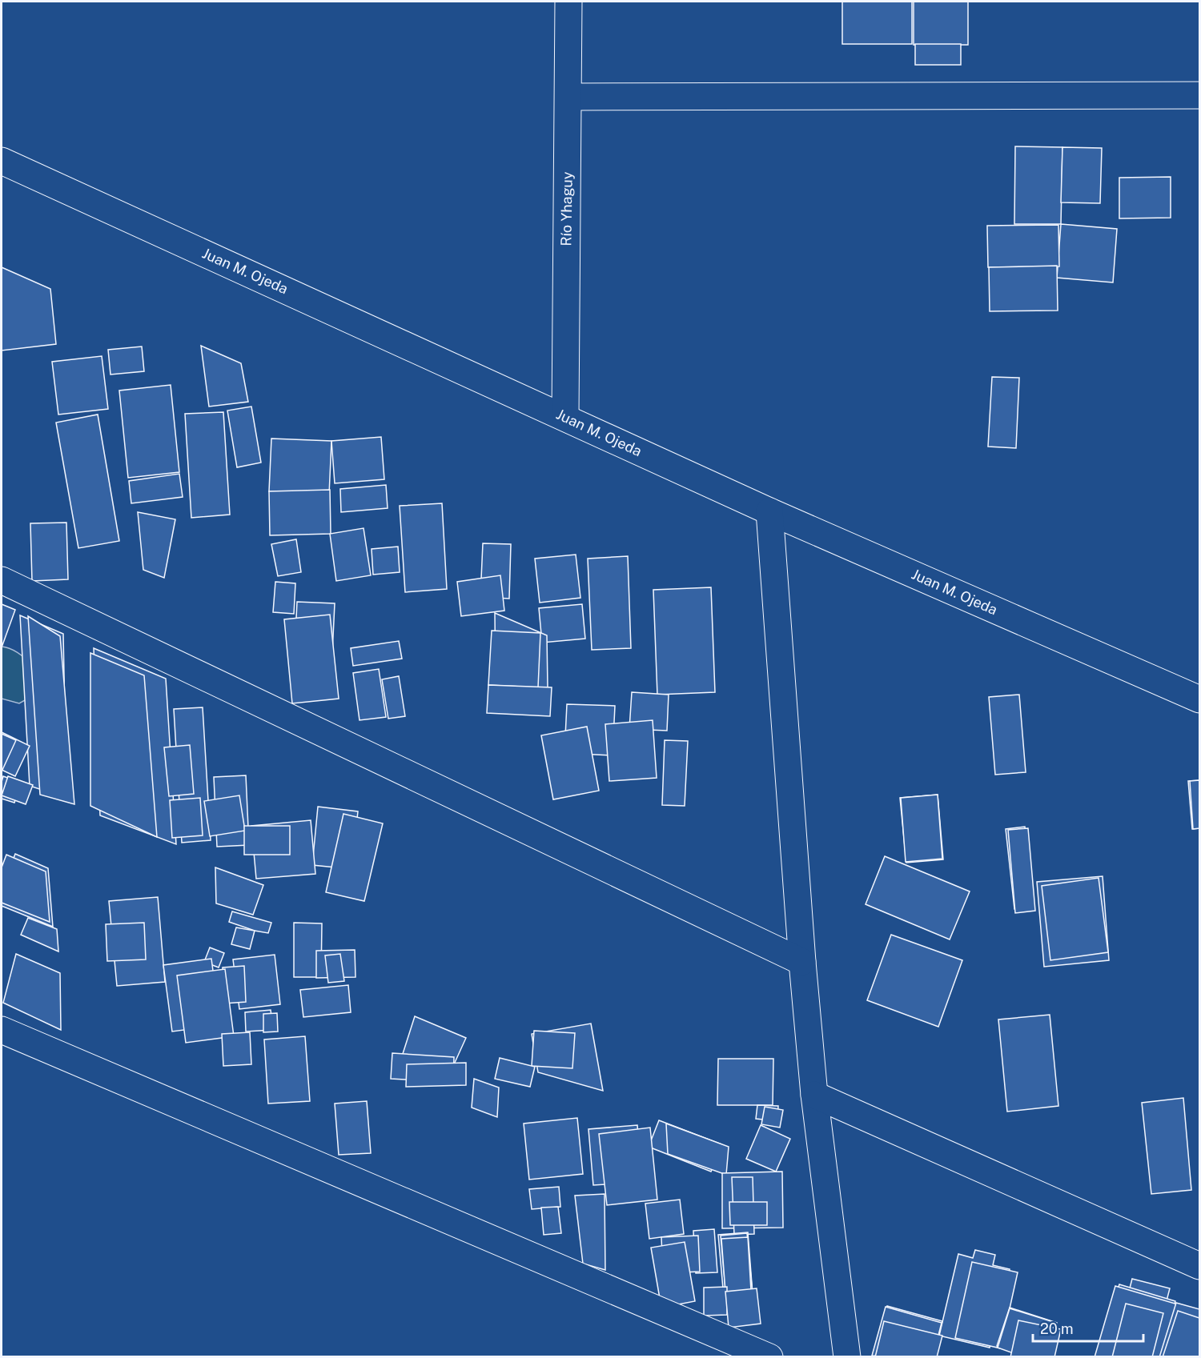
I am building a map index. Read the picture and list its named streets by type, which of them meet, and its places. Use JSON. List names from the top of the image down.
{
  "streets": {
    "street": ["Río Yhaguy", "Juan M. Ojeda"]
  },
  "crossings": [
    ["Río Yhaguy", "Juan M. Ojeda"]
  ],
  "scale_bar": "20 m"
}
